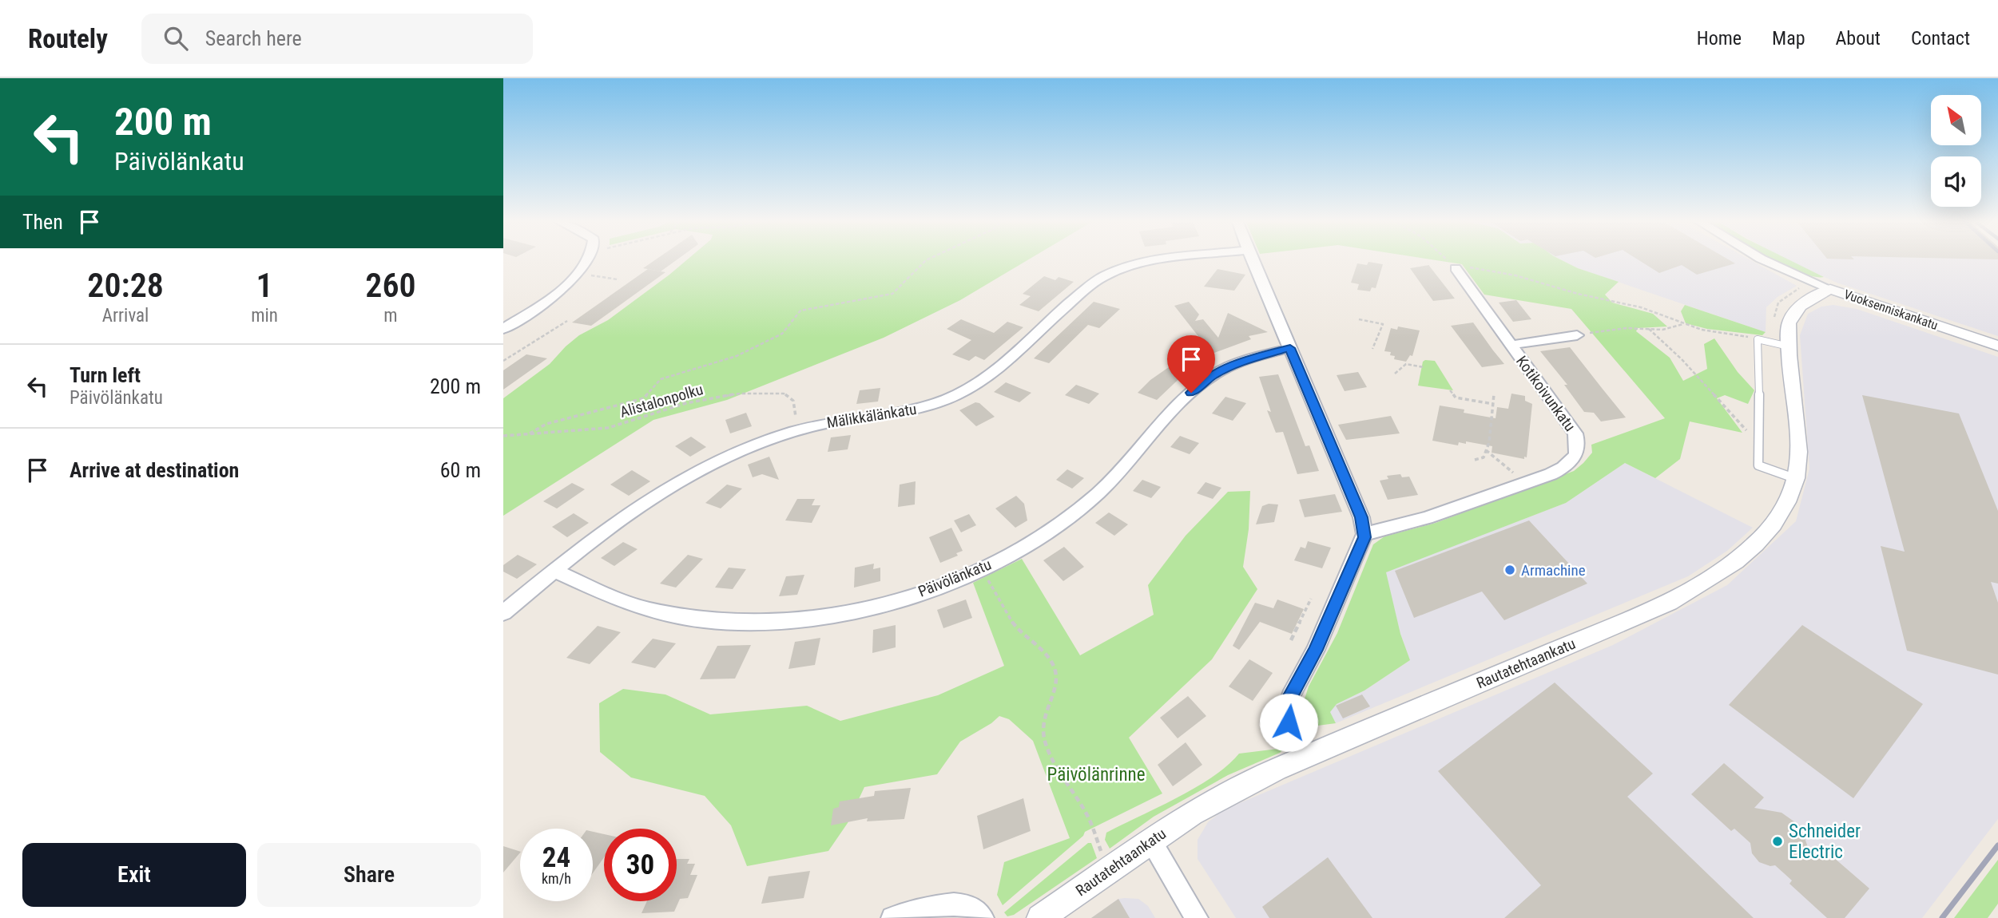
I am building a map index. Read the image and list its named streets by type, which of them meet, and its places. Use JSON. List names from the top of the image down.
{
  "streets": {
    "street": [
      "Vuoksenniskankatu",
      "Kotikoivunkatu",
      "Mälikkälänkatu",
      "Päivölänkatu",
      "Rautatehtaankatu"
    ],
    "path": ["Alistalonpolku"]
  },
  "crossings": [
    ["Vuoksenniskankatu", "Rautatehtaankatu"],
    ["Alistalonpolku", "Mälikkälänkatu"],
    ["Mälikkälänkatu", "Päivölänkatu"]
  ],
  "parks": ["Päivölänrinne"],
  "places": ["Armachine", "Schneider Electric"],
  "north": "top left",
  "page": {
    "header": "Routely",
    "search": "Search here",
    "nav": [
      "Home",
      "Map",
      "About",
      "Contact"
    ],
    "turn": ["200 m", "Päivölänkatu"],
    "then": "Then",
    "eta": [
      "20:28",
      "Arrival",
      "1",
      "min",
      "260",
      "m"
    ],
    "list": [
      {
        "name": "Turn left",
        "note": "Päivölänkatu",
        "value": "200 m"
      },
      {
        "name": "Arrive at destination",
        "value": "60 m"
      }
    ],
    "speed": "24 km/h",
    "limit": "30",
    "buttons": ["Exit", "Share"]
  }
}
